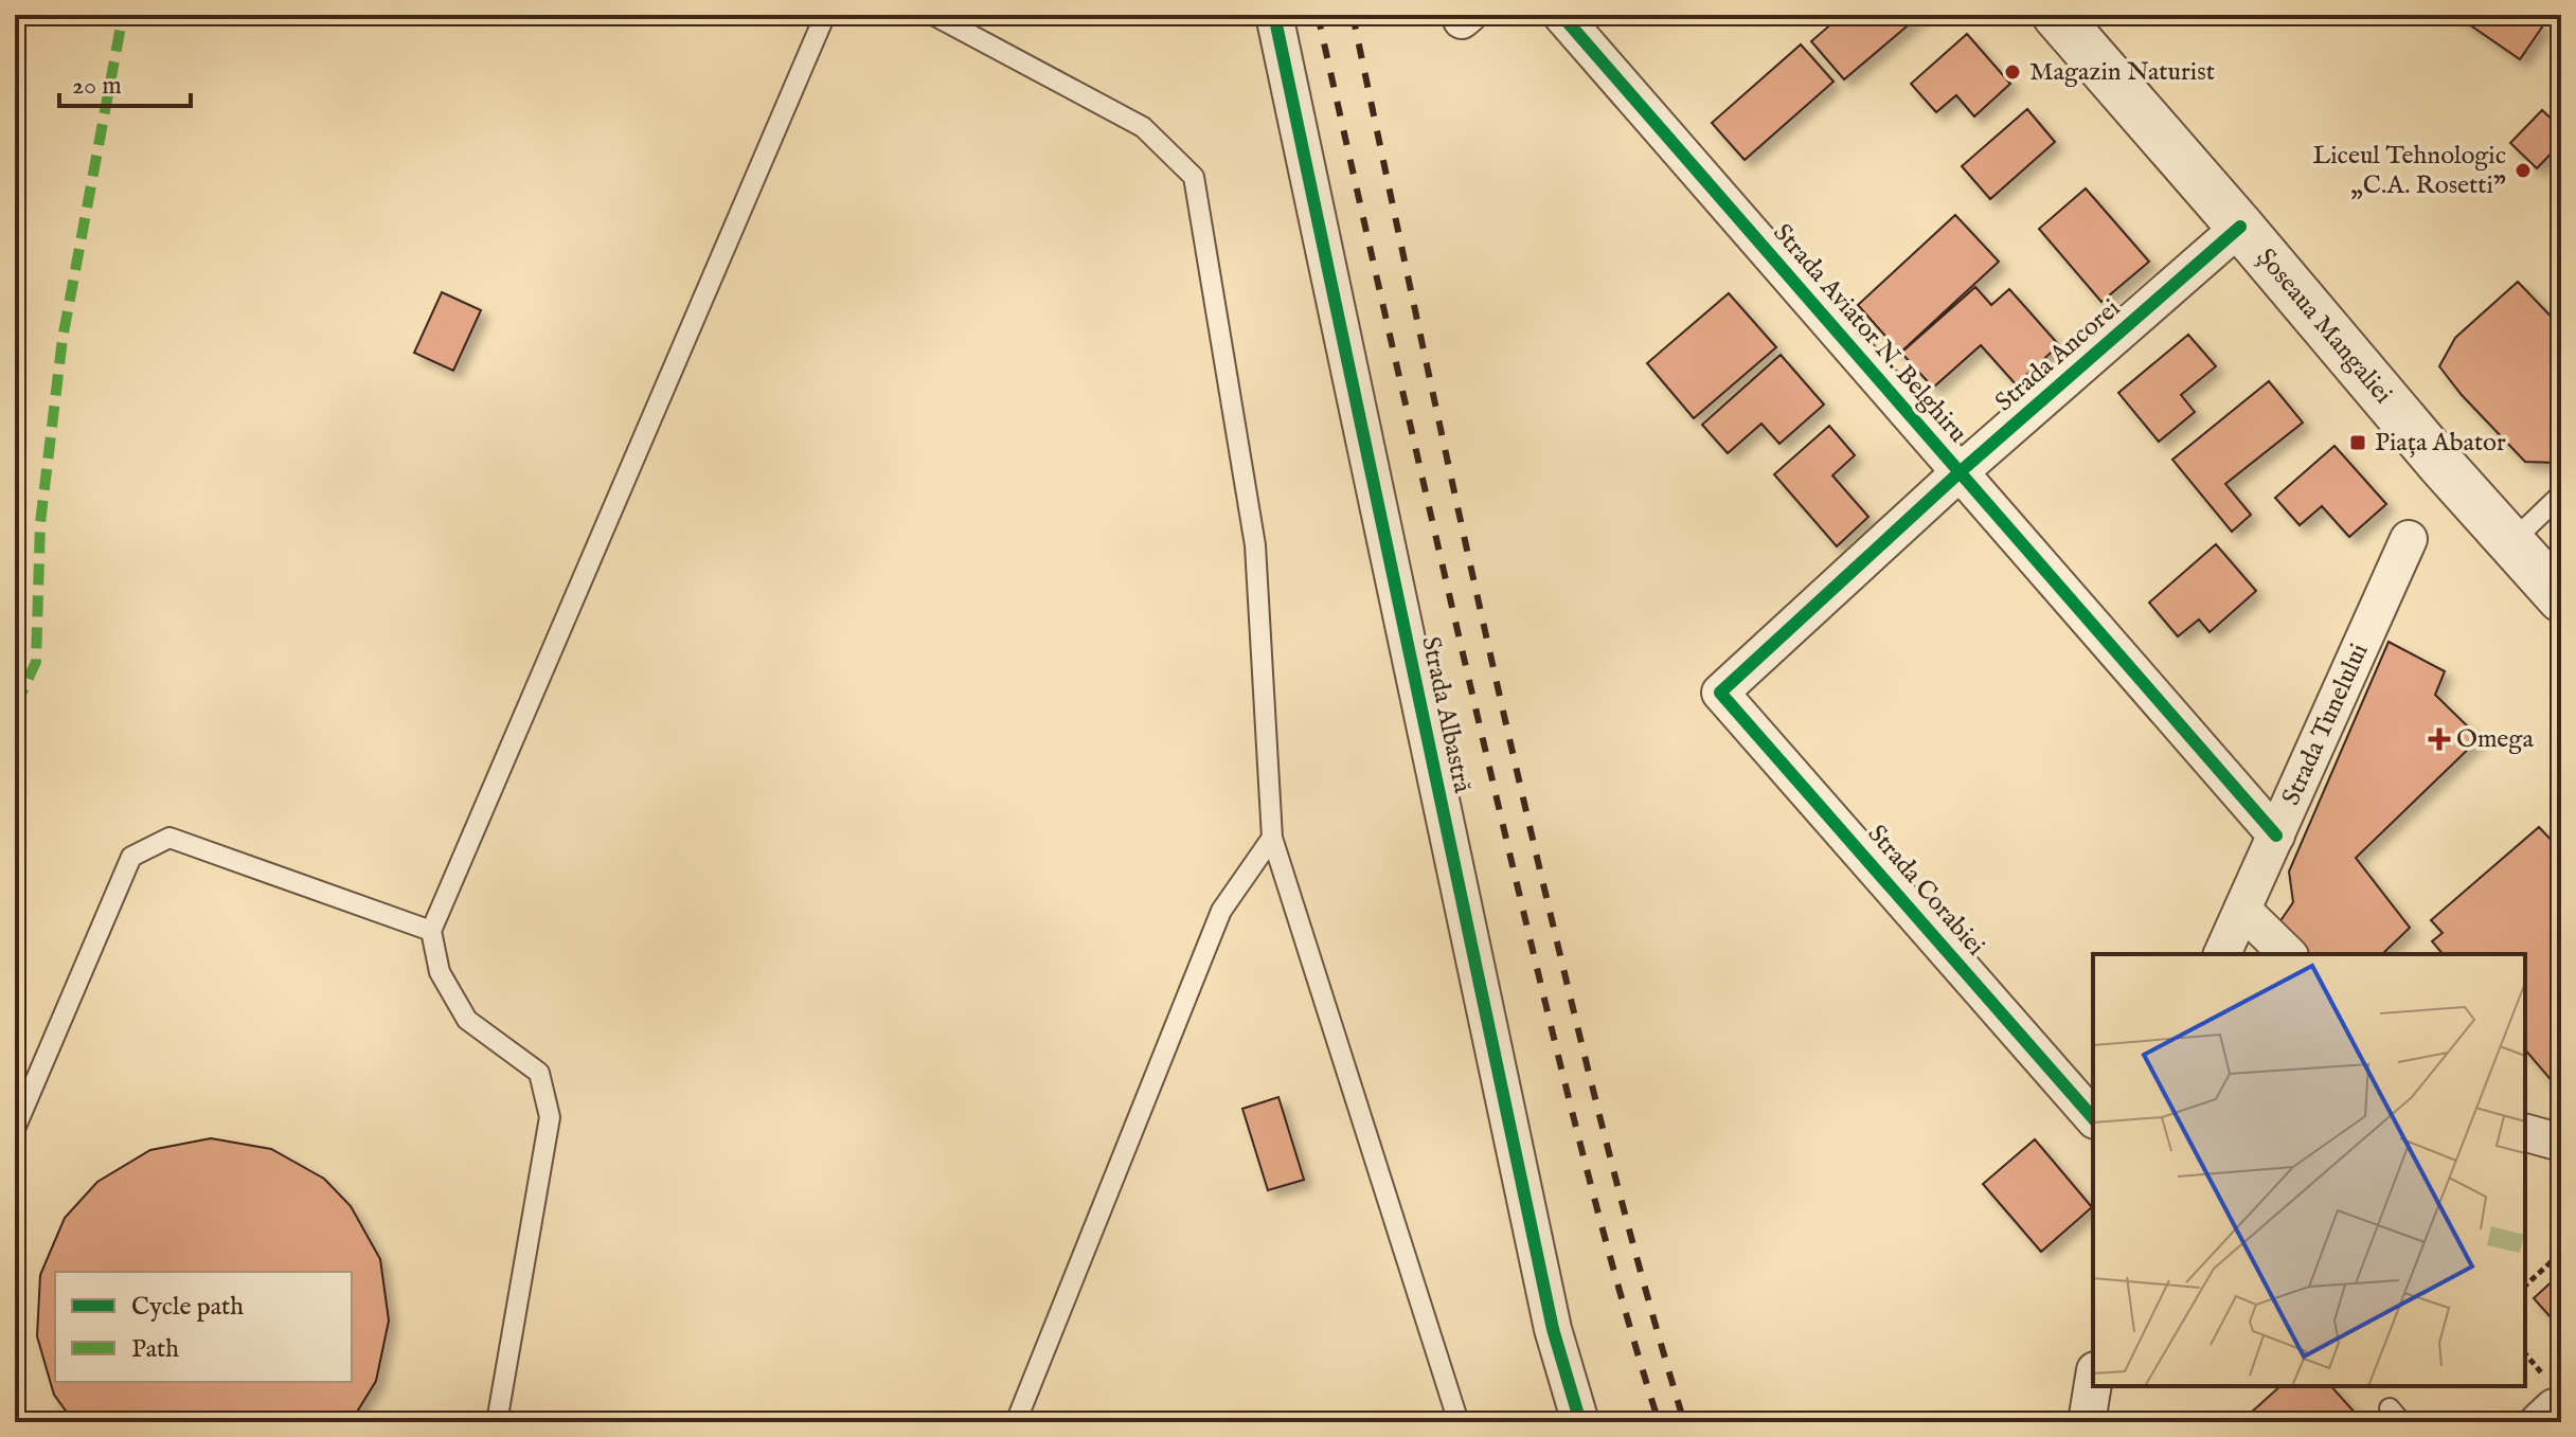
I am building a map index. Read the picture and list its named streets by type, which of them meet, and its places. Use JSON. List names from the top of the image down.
{
  "streets": {
    "street": [
      "Șoseaua Mangaliei",
      "Strada Aviator N. Belghiru",
      "Strada Ancorei",
      "Strada Albastră",
      "Strada Tunelului",
      "Strada Corabiei"
    ]
  },
  "crossings": [
    ["Șoseaua Mangaliei", "Strada Ancorei"],
    ["Strada Aviator N. Belghiru", "Strada Ancorei"],
    ["Strada Aviator N. Belghiru", "Strada Tunelului"],
    ["Strada Ancorei", "Strada Corabiei"]
  ],
  "places": {
    "other": ["Magazin Naturist", "Liceul Tehnologic „C.A. Rosetti”"],
    "transit": ["Piața Abator"],
    "health": ["Omega"]
  },
  "legend": ["Cycle path", "Path"],
  "scale_bar": "20 m"
}
